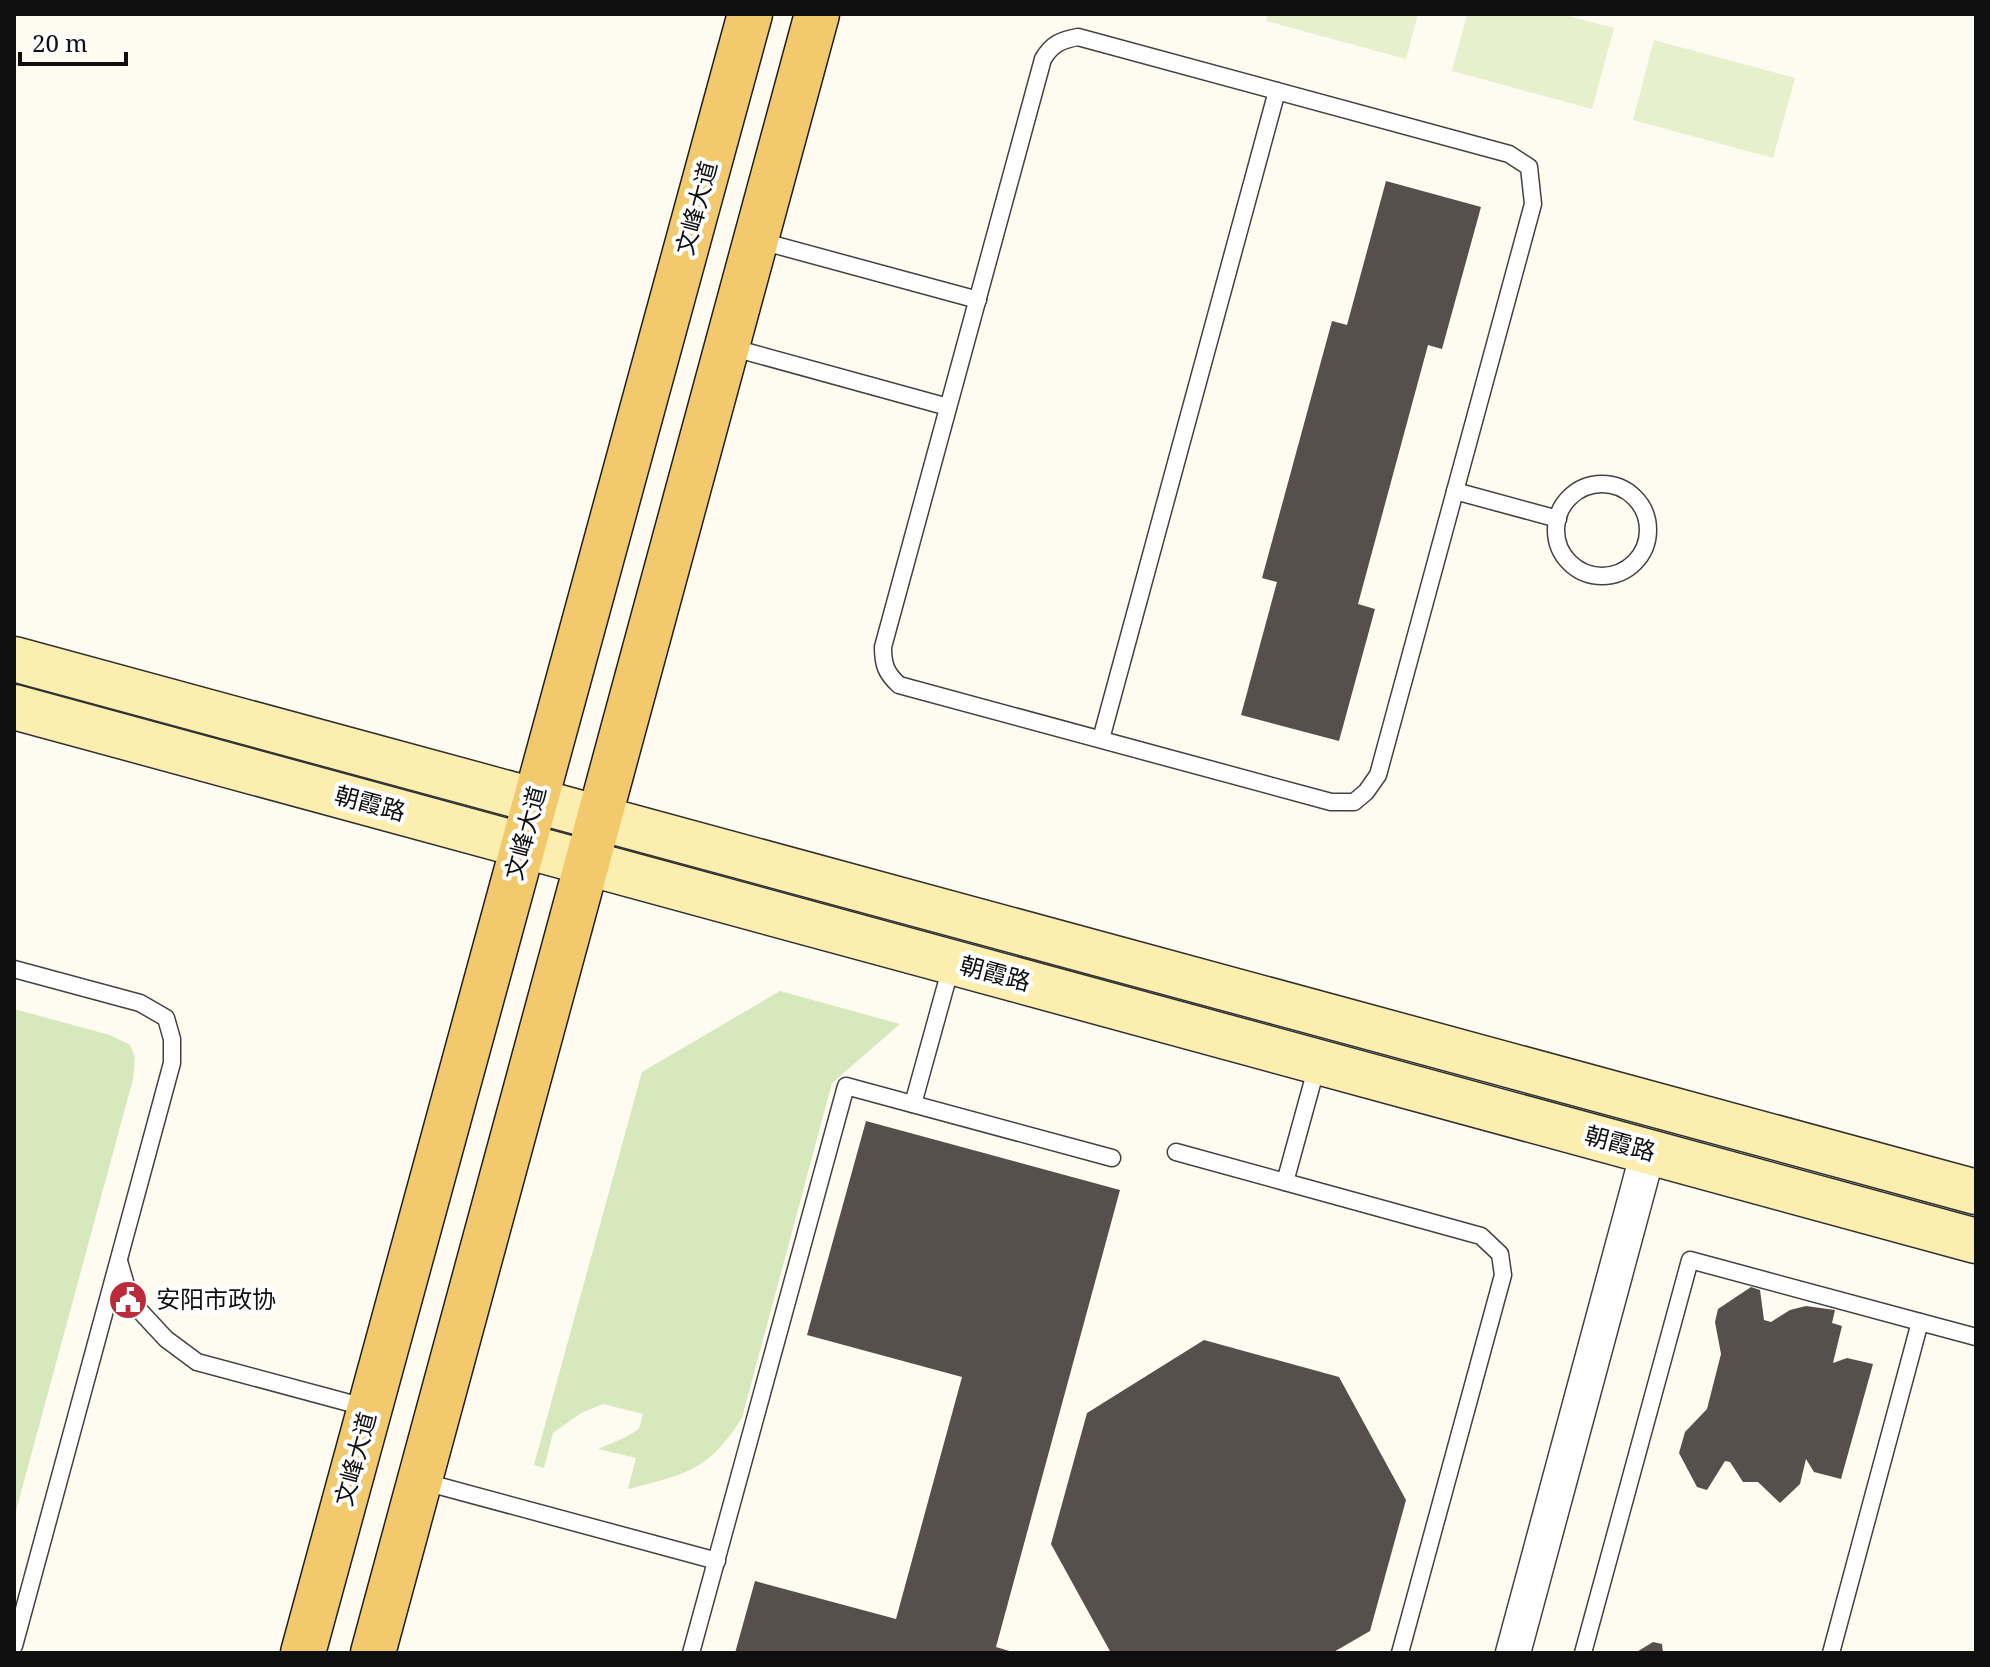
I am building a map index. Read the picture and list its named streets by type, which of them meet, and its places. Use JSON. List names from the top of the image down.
{
  "streets": {
    "main road": ["文峰大道"],
    "street": ["朝霞路"]
  },
  "crossings": [
    ["文峰大道", "朝霞路"]
  ],
  "places": {
    "public building": ["安阳市政协"]
  },
  "scale_bar": "20 m"
}
